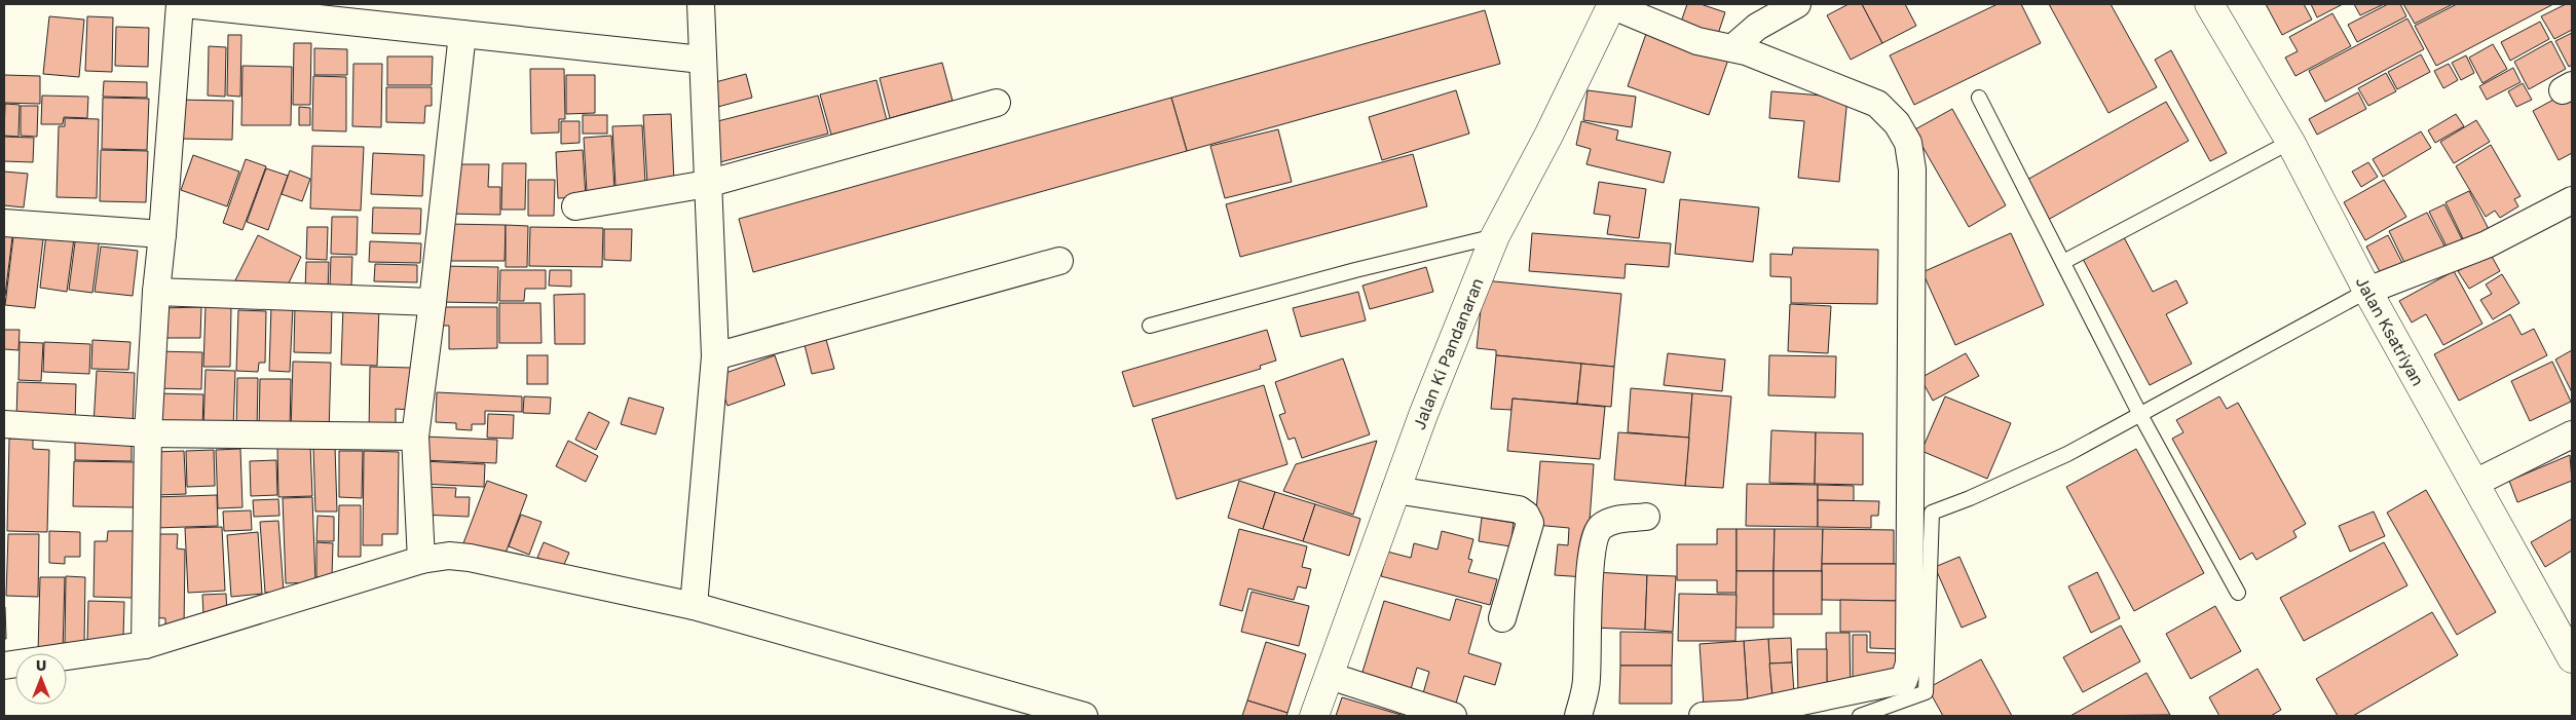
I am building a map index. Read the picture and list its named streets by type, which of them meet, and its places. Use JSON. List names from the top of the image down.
{
  "streets": {
    "main road": ["Jalan Ksatriyan", "Jalan Ki Pandanaran"]
  },
  "north": "top"
}
